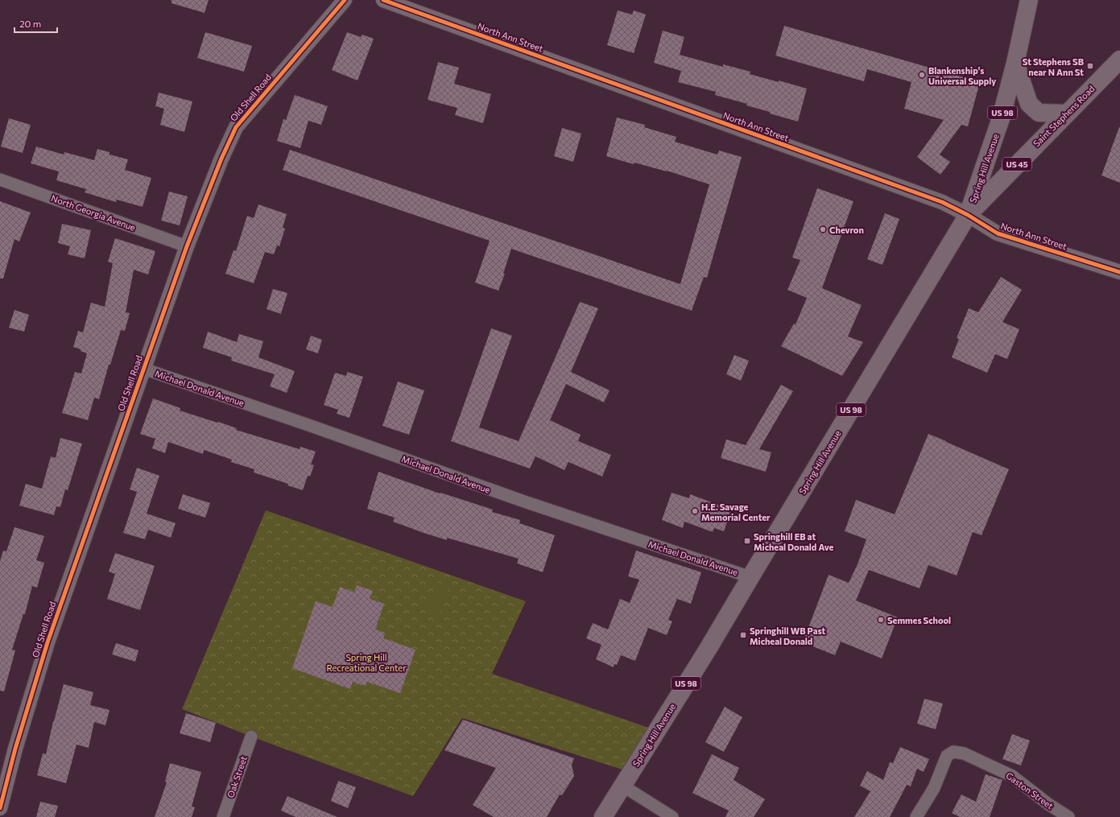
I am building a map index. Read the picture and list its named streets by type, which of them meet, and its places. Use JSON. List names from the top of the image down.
{
  "streets": {
    "main road": [
      "US 98",
      "Saint Stephens Road",
      "US 45",
      "Spring Hill Avenue"
    ],
    "street": [
      "North Ann Street",
      "Old Shell Road",
      "North Georgia Avenue",
      "Michael Donald Avenue",
      "Oak Street",
      "Gaston Street"
    ]
  },
  "crossings": [
    ["North Ann Street", "Saint Stephens Road"],
    ["North Ann Street", "Spring Hill Avenue"],
    ["Old Shell Road", "North Georgia Avenue"],
    ["Old Shell Road", "Michael Donald Avenue"],
    ["Saint Stephens Road", "Spring Hill Avenue"],
    ["Spring Hill Avenue", "Michael Donald Avenue"]
  ],
  "parks": ["Spring Hill Recreational Center"],
  "places": {
    "transit": ["St Stephens SB near N Ann St", "Springhill EB at Micheal Donald Ave", "Springhill WB Past Micheal Donald"],
    "other": [
      "Blankenship's Universal Supply",
      "Chevron",
      "H.E. Savage Memorial Center",
      "Semmes School"
    ]
  },
  "scale_bar": "20 m"
}
